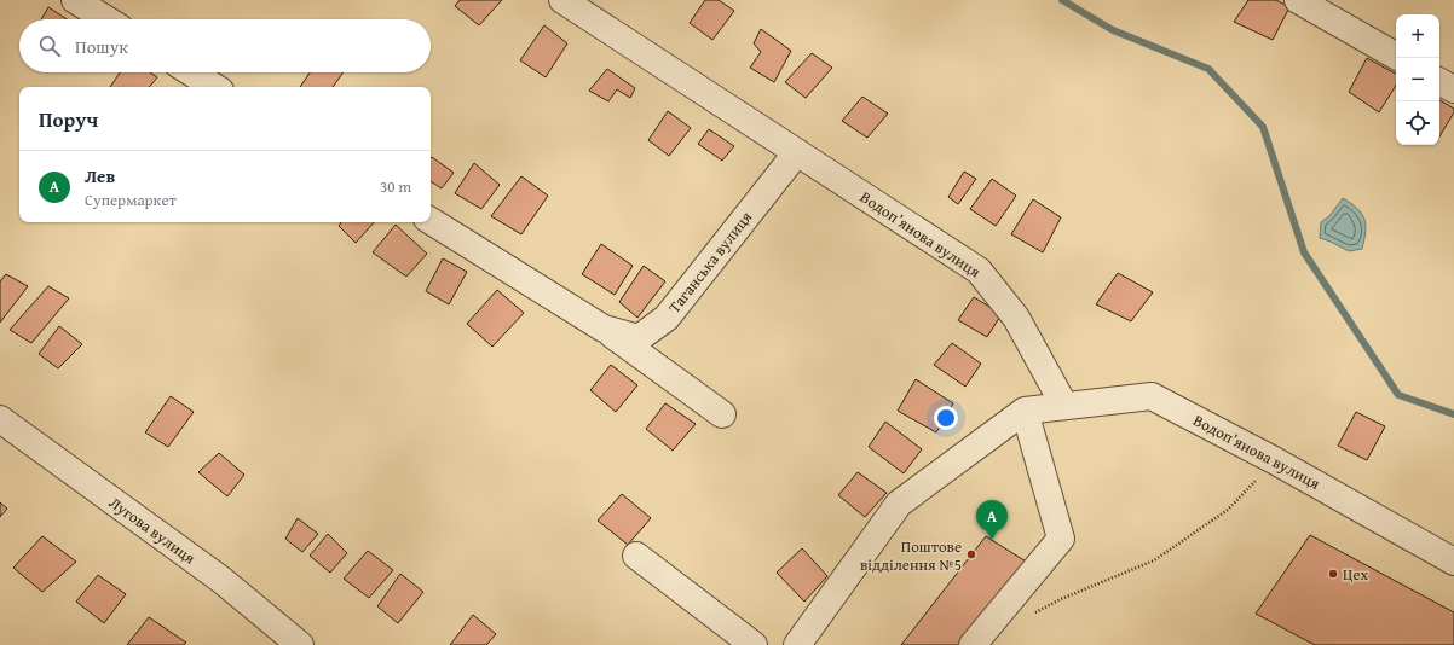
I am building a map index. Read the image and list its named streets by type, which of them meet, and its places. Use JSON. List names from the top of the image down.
{
  "streets": {
    "street": ["Водоп’янова вулиця", "Таганська вулиця", "Лугова вулиця"]
  },
  "crossings": [
    ["Водоп’янова вулиця", "Таганська вулиця"]
  ],
  "places": ["Поштове відділення №5", "Цех"],
  "page": {
    "map_buttons": ["+", "−"],
    "search": "Пошук",
    "heading": "Поруч",
    "list": [
      {
        "mark": "A",
        "name": "Лев",
        "note": "Супермаркет",
        "value": "30 m"
      }
    ],
    "pins": "A"
  }
}
